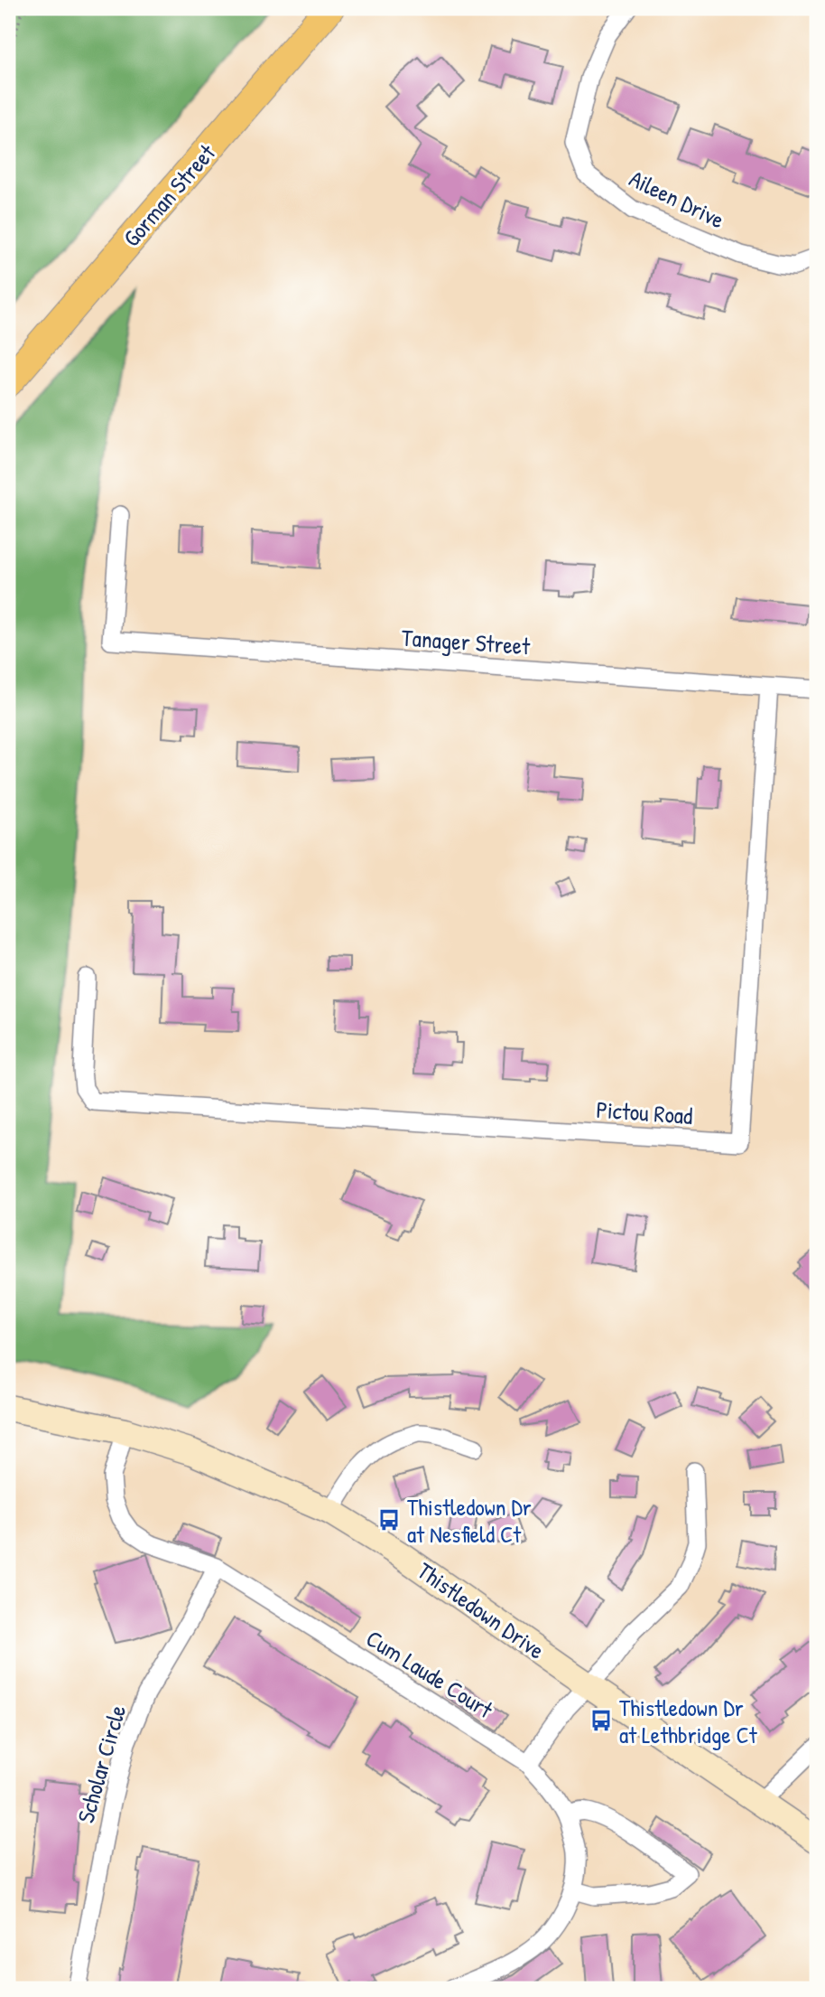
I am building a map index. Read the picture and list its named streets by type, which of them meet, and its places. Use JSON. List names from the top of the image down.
{
  "streets": {
    "main road": ["Gorman Street", "Thistledown Drive"],
    "street": [
      "Aileen Drive",
      "Tanager Street",
      "Pictou Road",
      "Cum Laude Court",
      "Scholar Circle"
    ]
  },
  "crossings": [
    ["Tanager Street", "Pictou Road"],
    ["Thistledown Drive", "Cum Laude Court"],
    ["Cum Laude Court", "Scholar Circle"]
  ],
  "places": {
    "bus stop": ["Thistledown Dr at Nesfield Ct", "Thistledown Dr at Lethbridge Ct"]
  }
}
